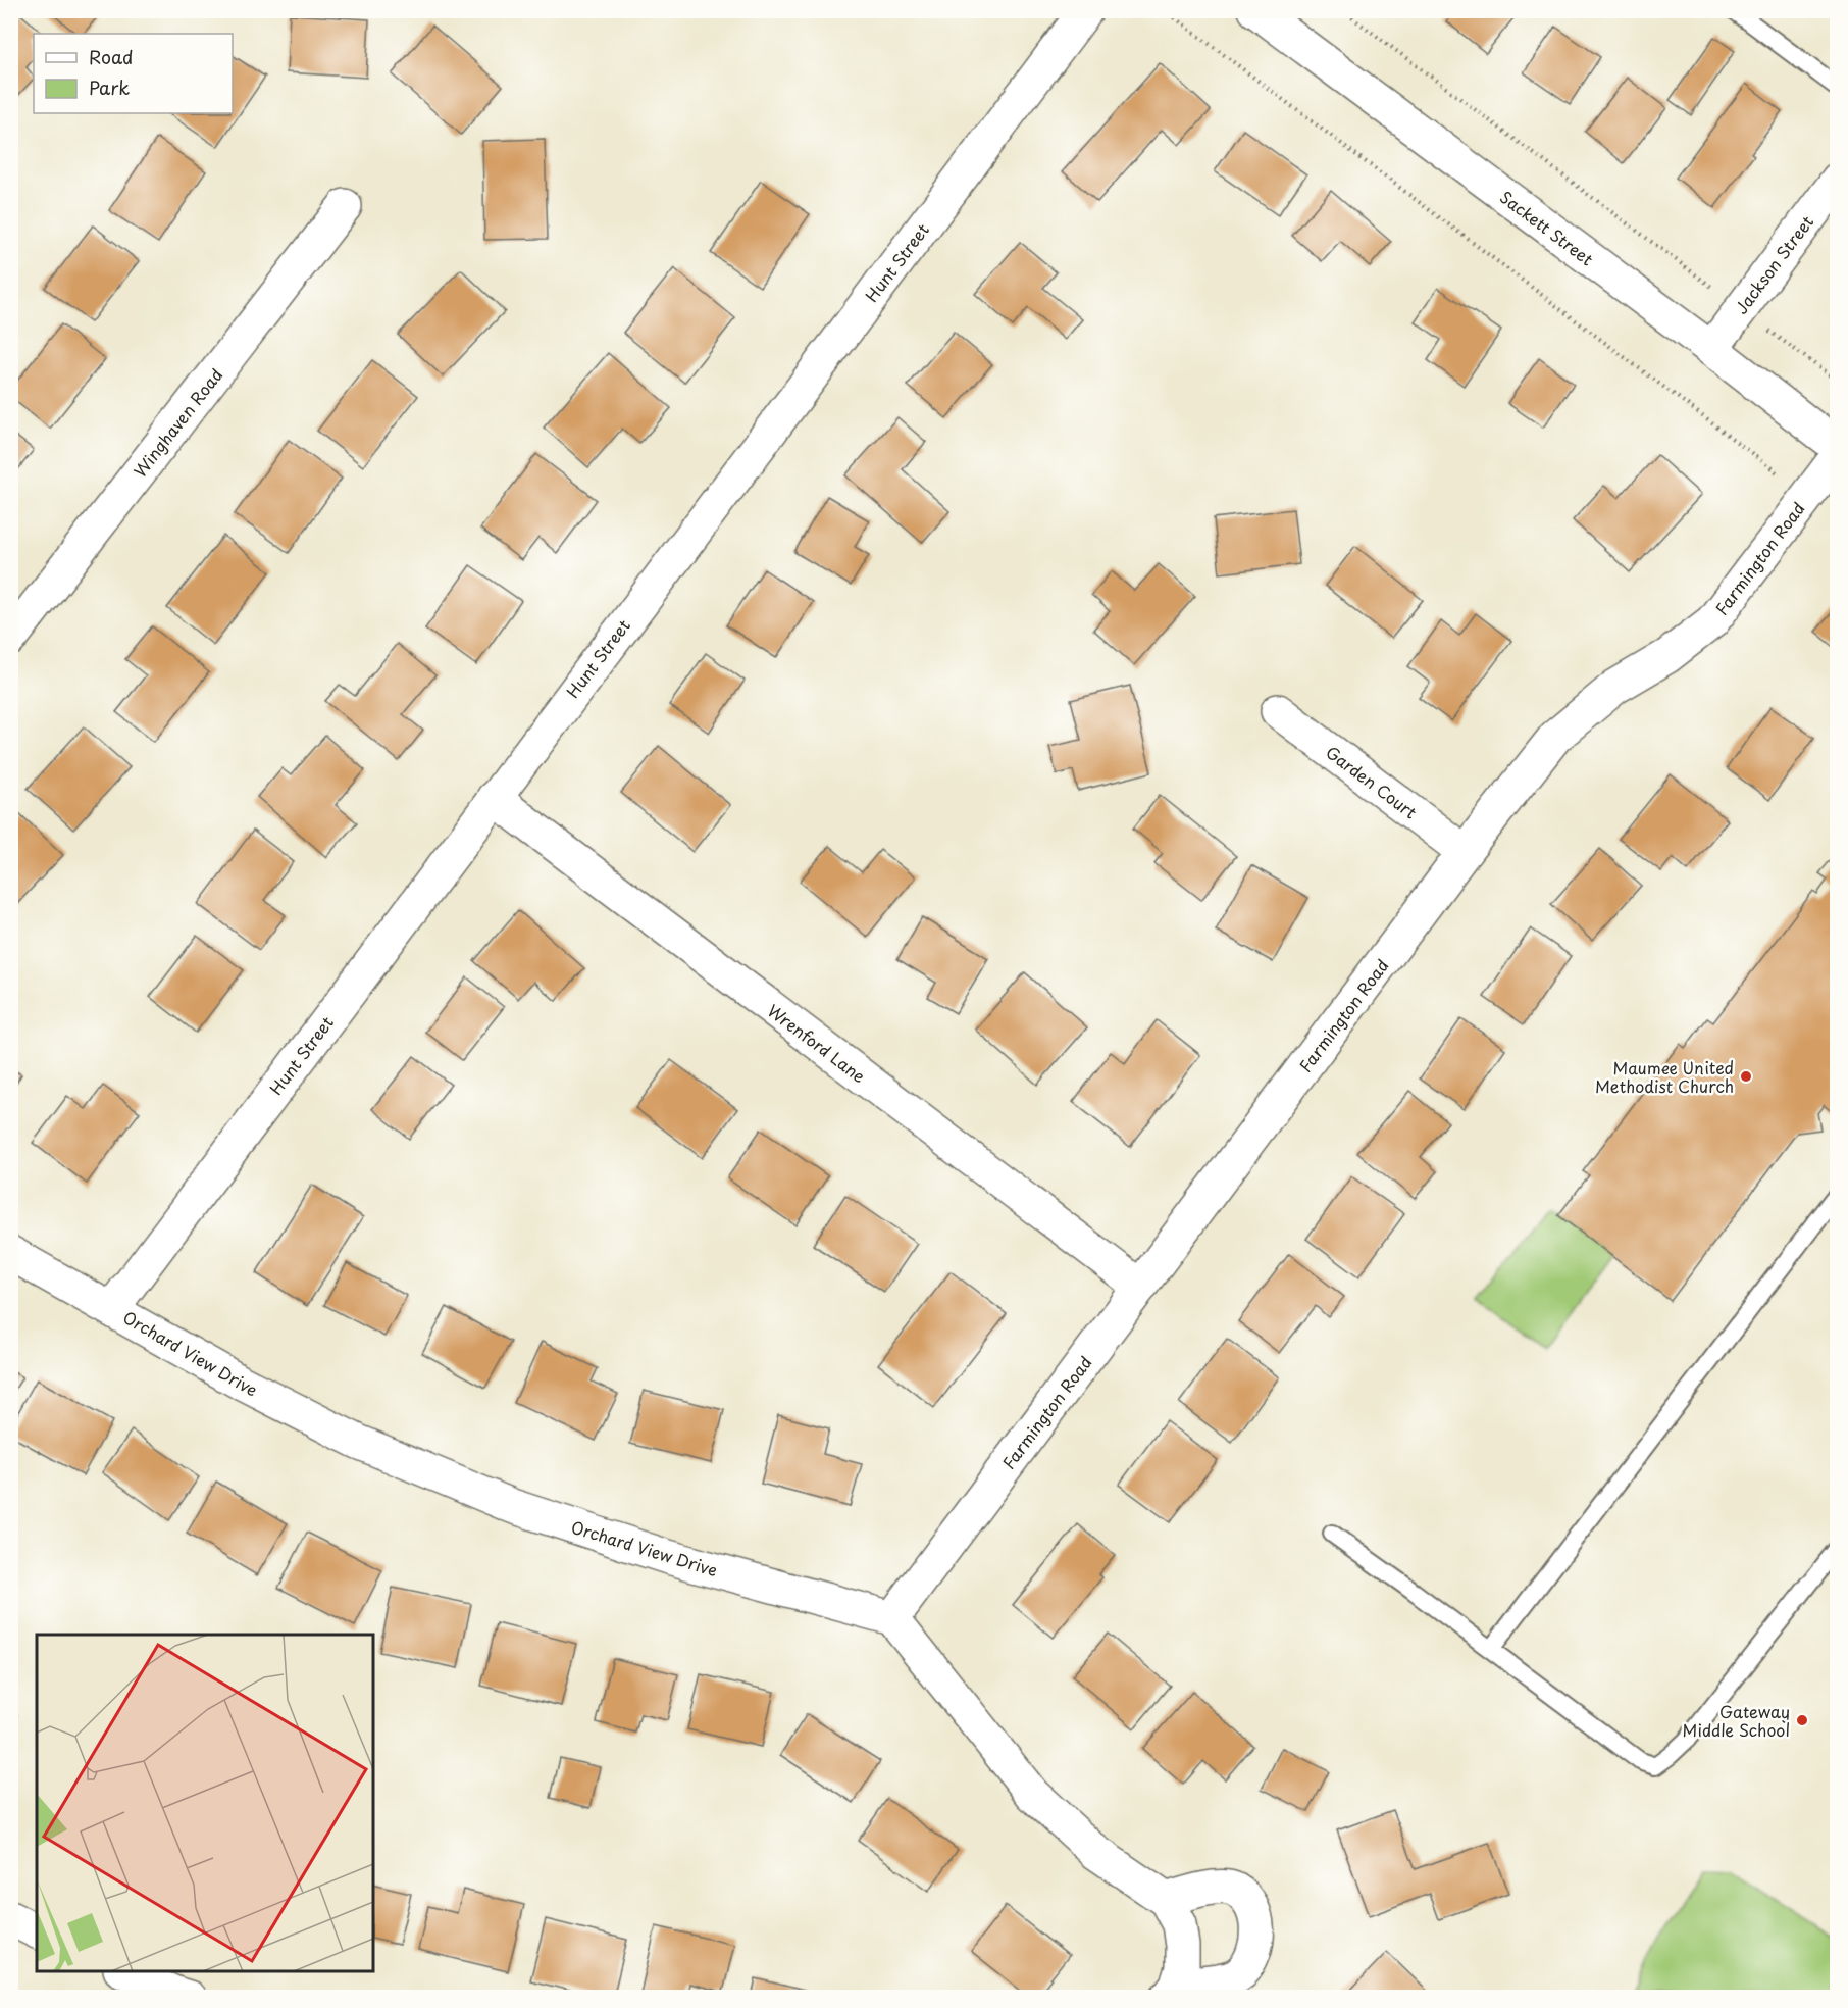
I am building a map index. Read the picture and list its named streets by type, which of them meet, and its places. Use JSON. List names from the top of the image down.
{
  "streets": {
    "street": [
      "Sackett Street",
      "Hunt Street",
      "Jackson Street",
      "Winghaven Road",
      "Farmington Road",
      "Garden Court",
      "Wrenford Lane",
      "Orchard View Drive"
    ]
  },
  "crossings": [
    ["Sackett Street", "Jackson Street"],
    ["Hunt Street", "Wrenford Lane"],
    ["Hunt Street", "Orchard View Drive"],
    ["Farmington Road", "Garden Court"],
    ["Farmington Road", "Wrenford Lane"],
    ["Farmington Road", "Orchard View Drive"]
  ],
  "places": ["Maumee United Methodist Church", "Gateway Middle School"],
  "legend": ["Road", "Park"]
}
